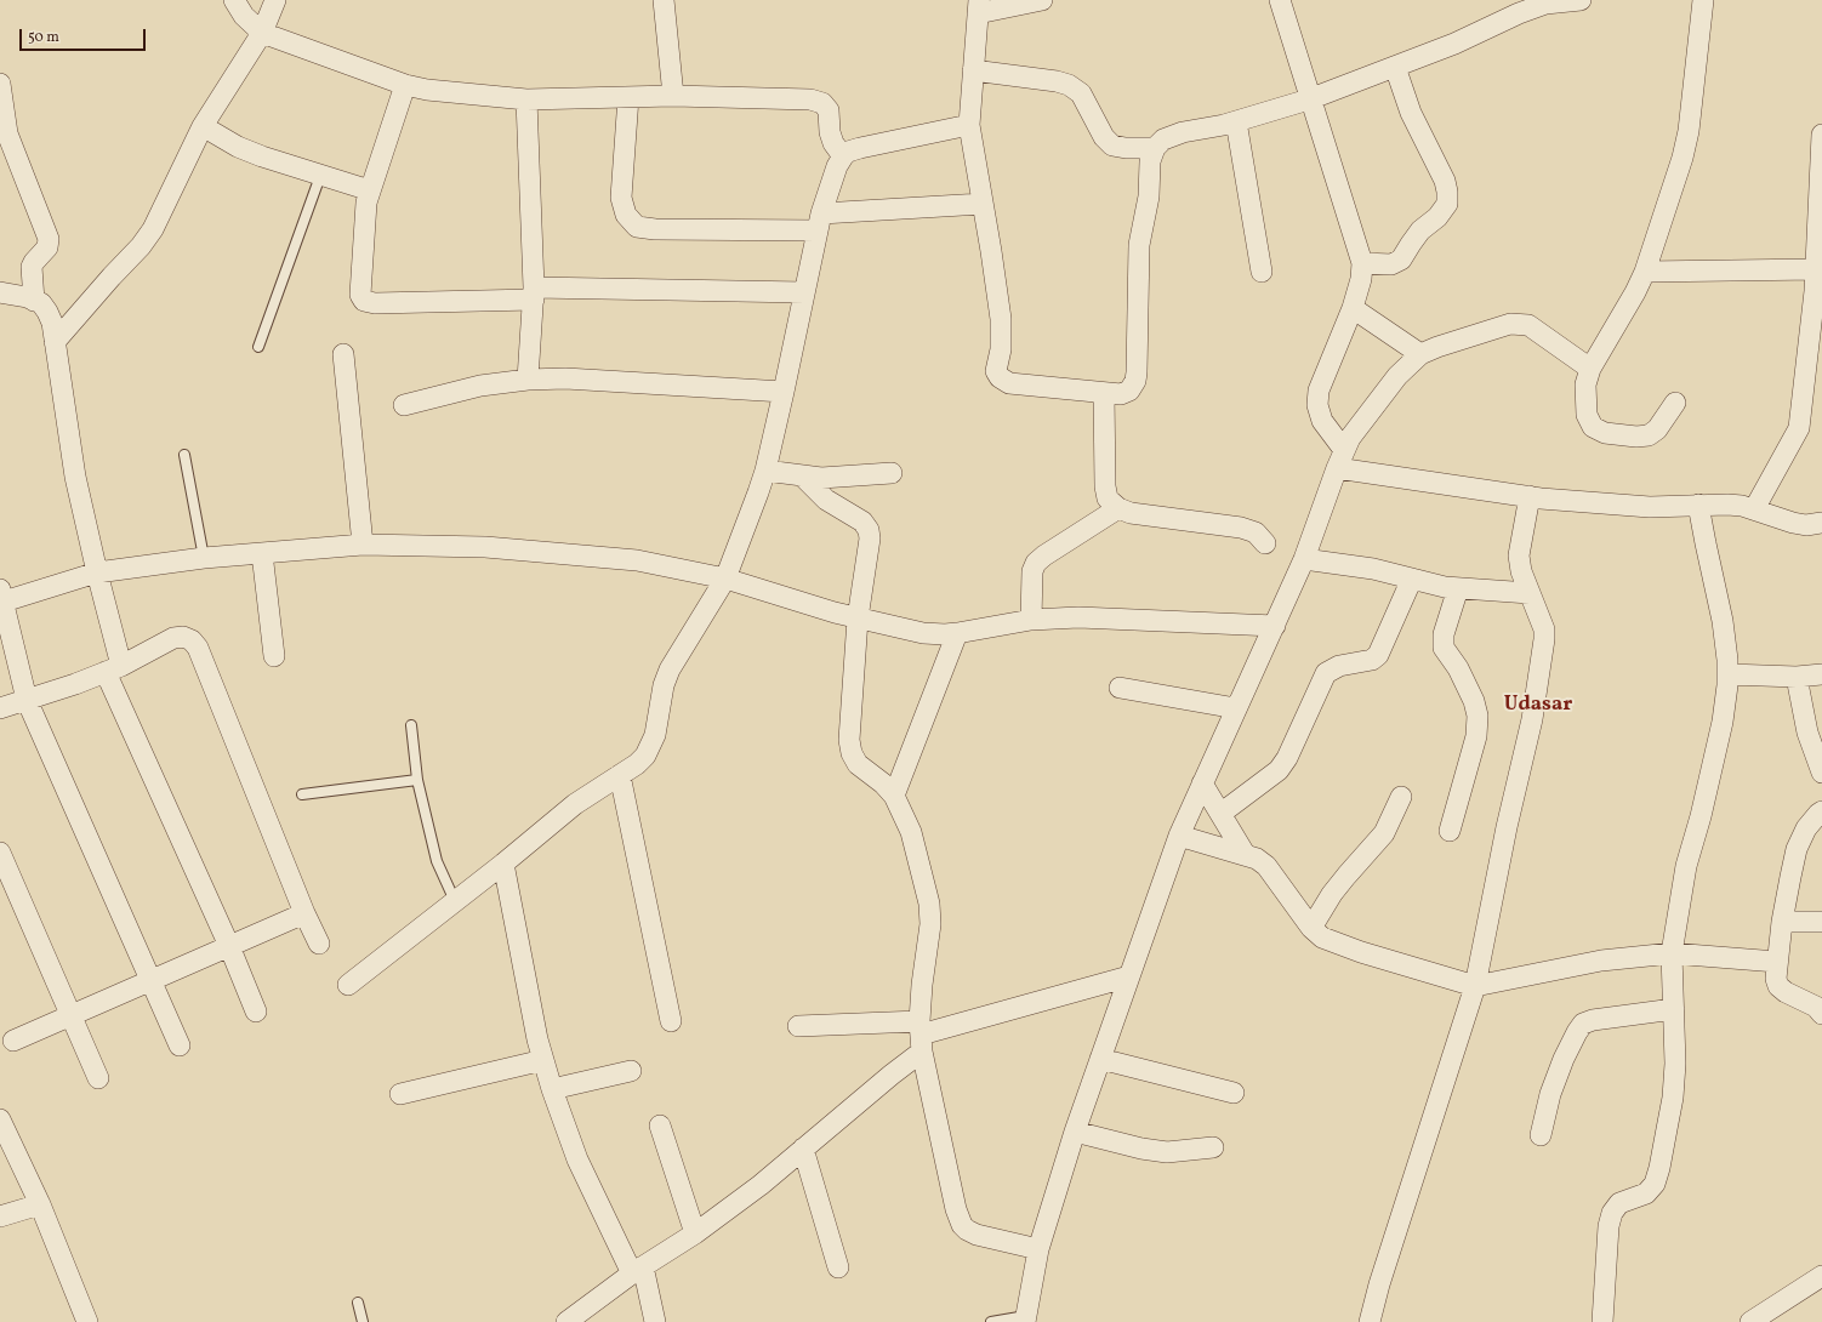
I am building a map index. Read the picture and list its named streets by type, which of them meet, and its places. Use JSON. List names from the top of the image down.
{
  "districts": ["Udasar"],
  "scale_bar": "50 m"
}
